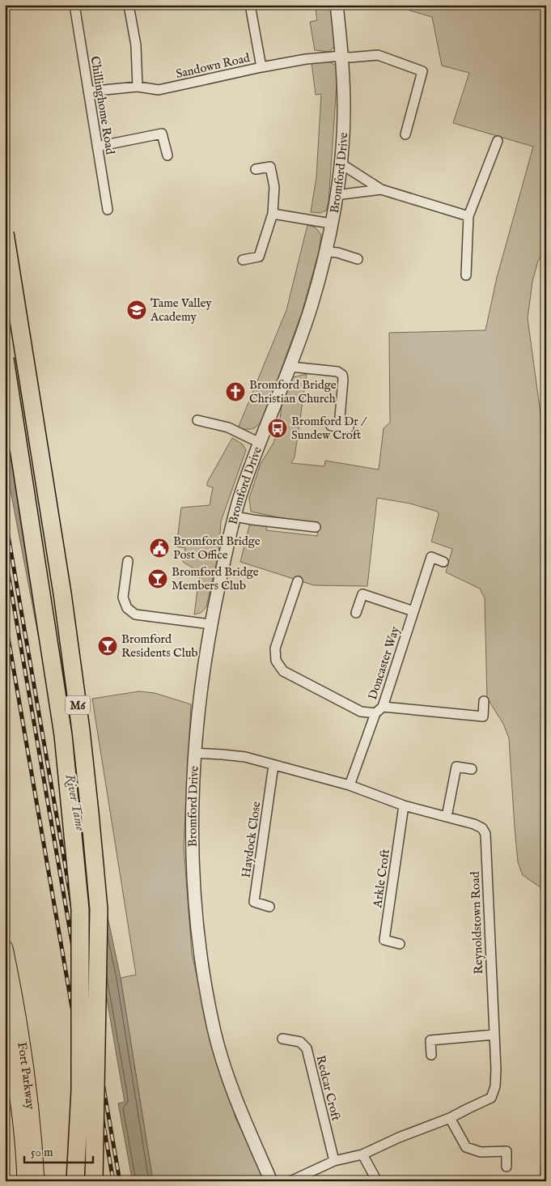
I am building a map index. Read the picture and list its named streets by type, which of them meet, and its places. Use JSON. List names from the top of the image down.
{
  "streets": {
    "highway": ["M6"],
    "main road": ["Fort Parkway"],
    "street": [
      "Sandown Road",
      "Chillinghome Road",
      "Bromford Drive",
      "Doncaster Way",
      "Haydock Close",
      "Arkle Croft",
      "Reynoldstown Road",
      "Redcar Croft"
    ]
  },
  "crossings": [
    ["Sandown Road", "Chillinghome Road"],
    ["Sandown Road", "Bromford Drive"],
    ["Bromford Drive", "Reynoldstown Road"],
    ["Doncaster Way", "Reynoldstown Road"],
    ["Haydock Close", "Reynoldstown Road"],
    ["Arkle Croft", "Reynoldstown Road"],
    ["Reynoldstown Road", "Redcar Croft"]
  ],
  "water": ["River Tame"],
  "places": {
    "school or university": ["Tame Valley Academy"],
    "church": ["Bromford Bridge Christian Church"],
    "bus stop": ["Bromford Dr / Sundew Croft"],
    "public building": ["Bromford Bridge Post Office"],
    "bar": ["Bromford Bridge Members Club", "Bromford Residents Club"]
  },
  "scale_bar": "50 m"
}
